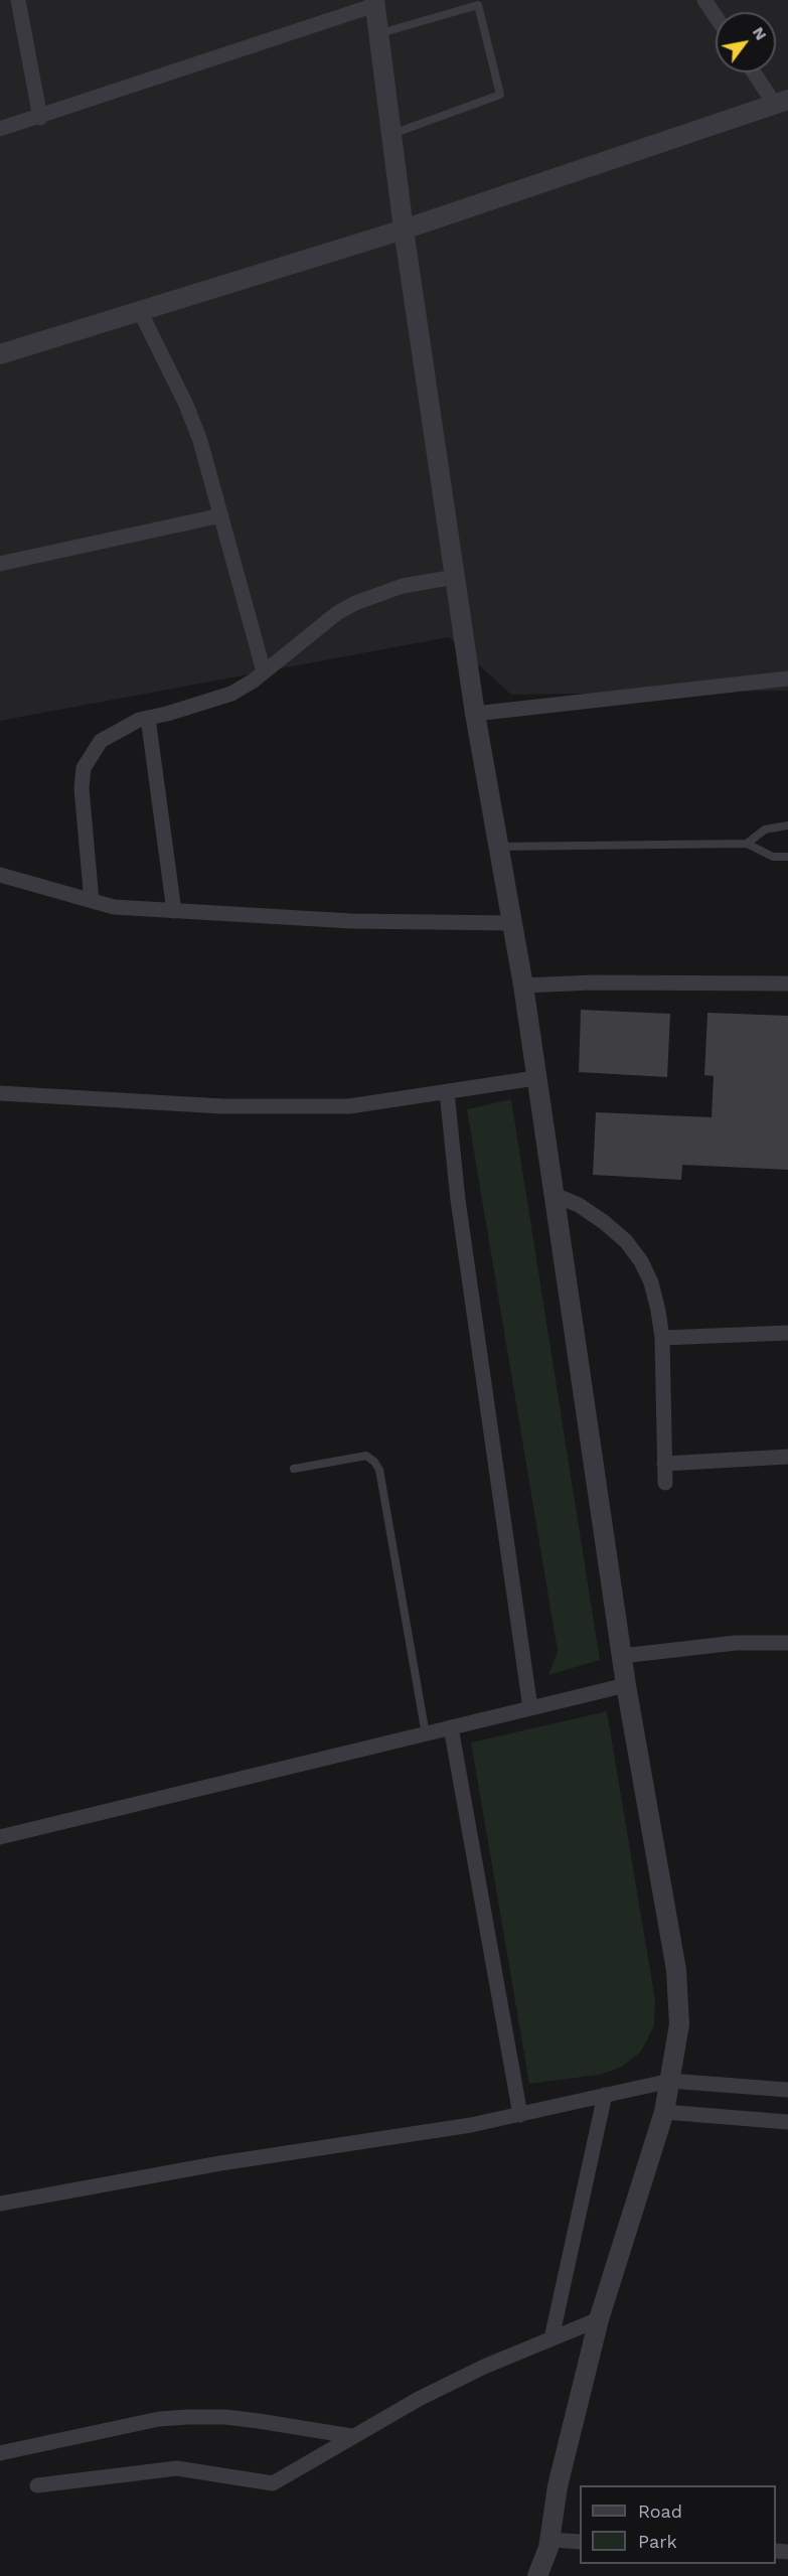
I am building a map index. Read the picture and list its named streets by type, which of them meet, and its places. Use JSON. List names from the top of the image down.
{
  "legend": ["Road", "Park"],
  "north": "top right"
}
